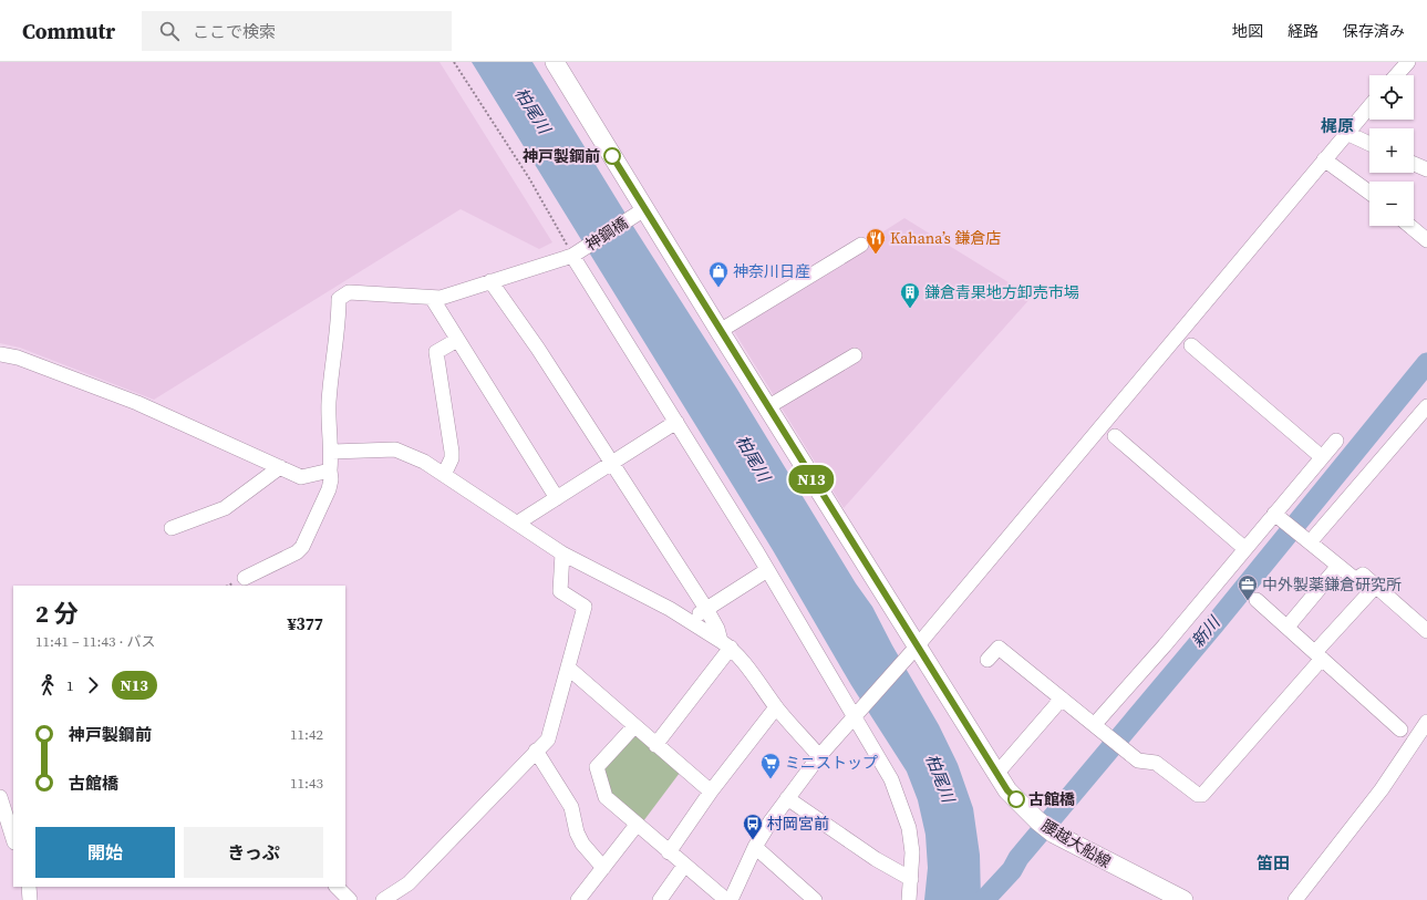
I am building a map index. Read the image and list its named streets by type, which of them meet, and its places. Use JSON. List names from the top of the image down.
{
  "streets": {
    "main road": ["腰越大船線"],
    "street": ["神鋼橋"]
  },
  "crossings": [
    ["神鋼橋", "腰越大船線"]
  ],
  "districts": ["梶原", "笛田"],
  "water": ["柏尾川", "新川"],
  "places": {
    "other": ["神戸製鋼前", "古館橋"],
    "restaurant": ["Kahana’s 鎌倉店"],
    "shop": ["神奈川日産"],
    "building": ["鎌倉青果地方卸売市場"],
    "office": ["中外製薬鎌倉研究所"],
    "supermarket": ["ミニストップ"],
    "bus stop": ["村岡宮前"]
  },
  "lines": ["bus line N13"],
  "page": {
    "header": "Commutr",
    "search": "ここで検索",
    "nav": ["地図", "経路", "保存済み"],
    "on_map": "N13",
    "map_buttons": ["+", "−"],
    "heading": ["2 分", "11:41 – 11:43 · バス", "¥377"],
    "legs": ["1", "N13"],
    "list": [
      {
        "name": "神戸製鋼前",
        "value": "11:42"
      },
      {
        "name": "古館橋",
        "value": "11:43"
      }
    ],
    "buttons": ["開始", "きっぷ"]
  }
}
